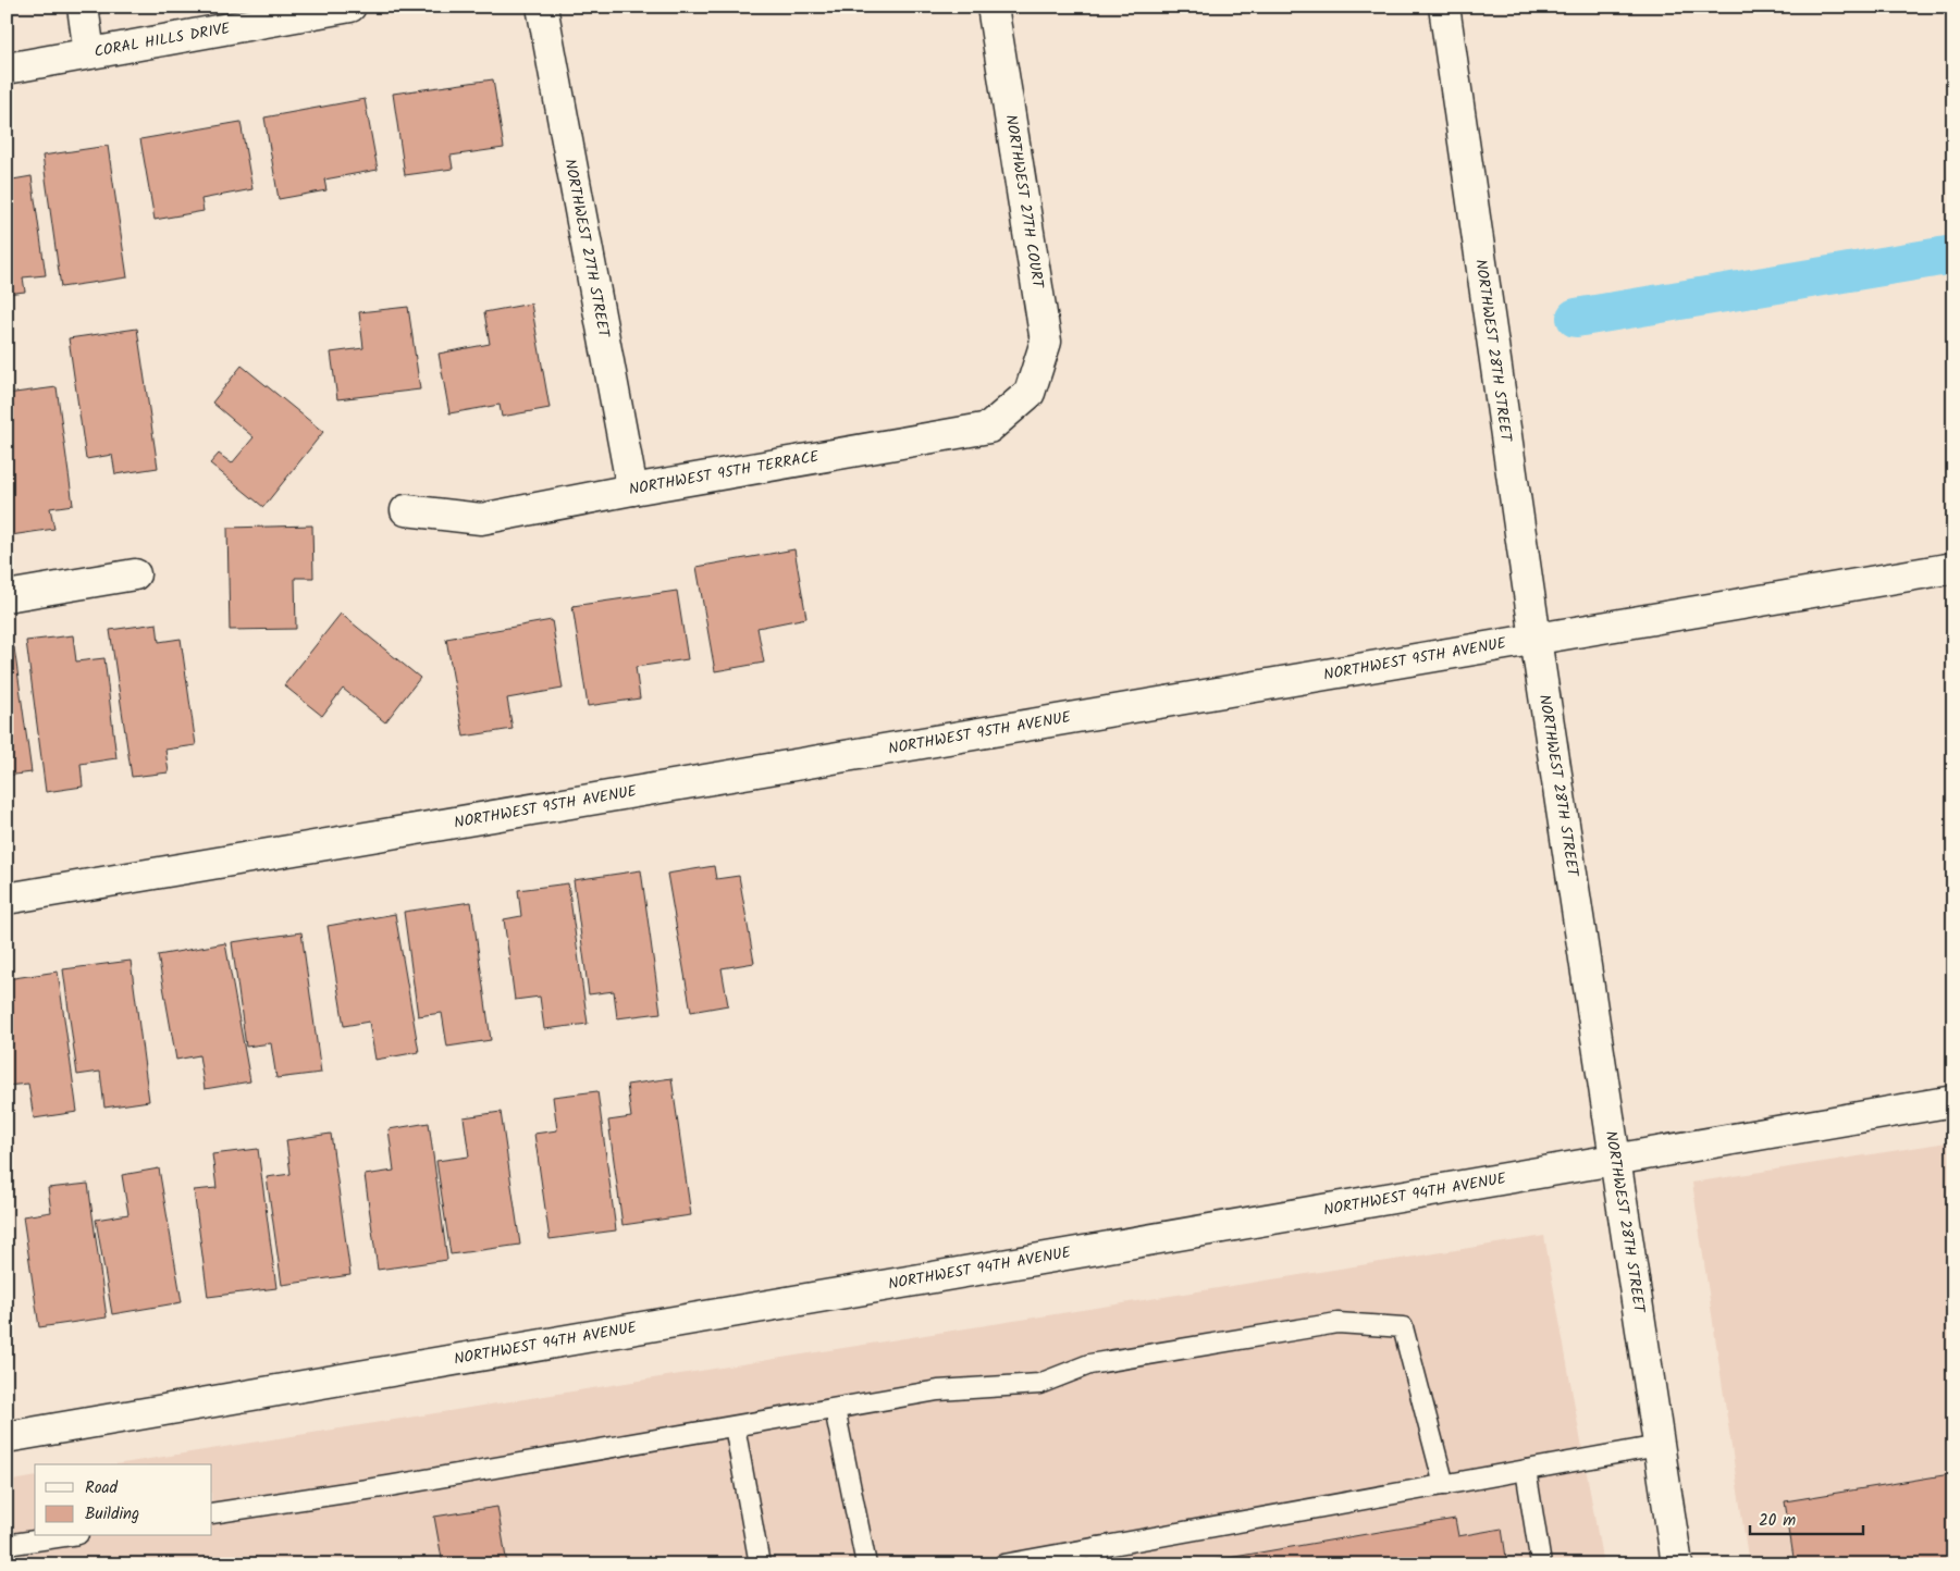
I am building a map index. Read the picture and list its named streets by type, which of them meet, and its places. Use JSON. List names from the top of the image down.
{
  "streets": {
    "street": [
      "CORAL HILLS DRIVE",
      "NORTHWEST 27TH COURT",
      "NORTHWEST 27TH STREET",
      "NORTHWEST 28TH STREET",
      "NORTHWEST 95TH TERRACE",
      "NORTHWEST 95TH AVENUE",
      "NORTHWEST 94TH AVENUE"
    ]
  },
  "crossings": [
    ["NORTHWEST 27TH COURT", "NORTHWEST 95TH TERRACE"],
    ["NORTHWEST 27TH STREET", "NORTHWEST 95TH TERRACE"],
    ["NORTHWEST 28TH STREET", "NORTHWEST 95TH AVENUE"],
    ["NORTHWEST 28TH STREET", "NORTHWEST 94TH AVENUE"]
  ],
  "legend": ["Road", "Building"],
  "scale_bar": "20 m"
}
